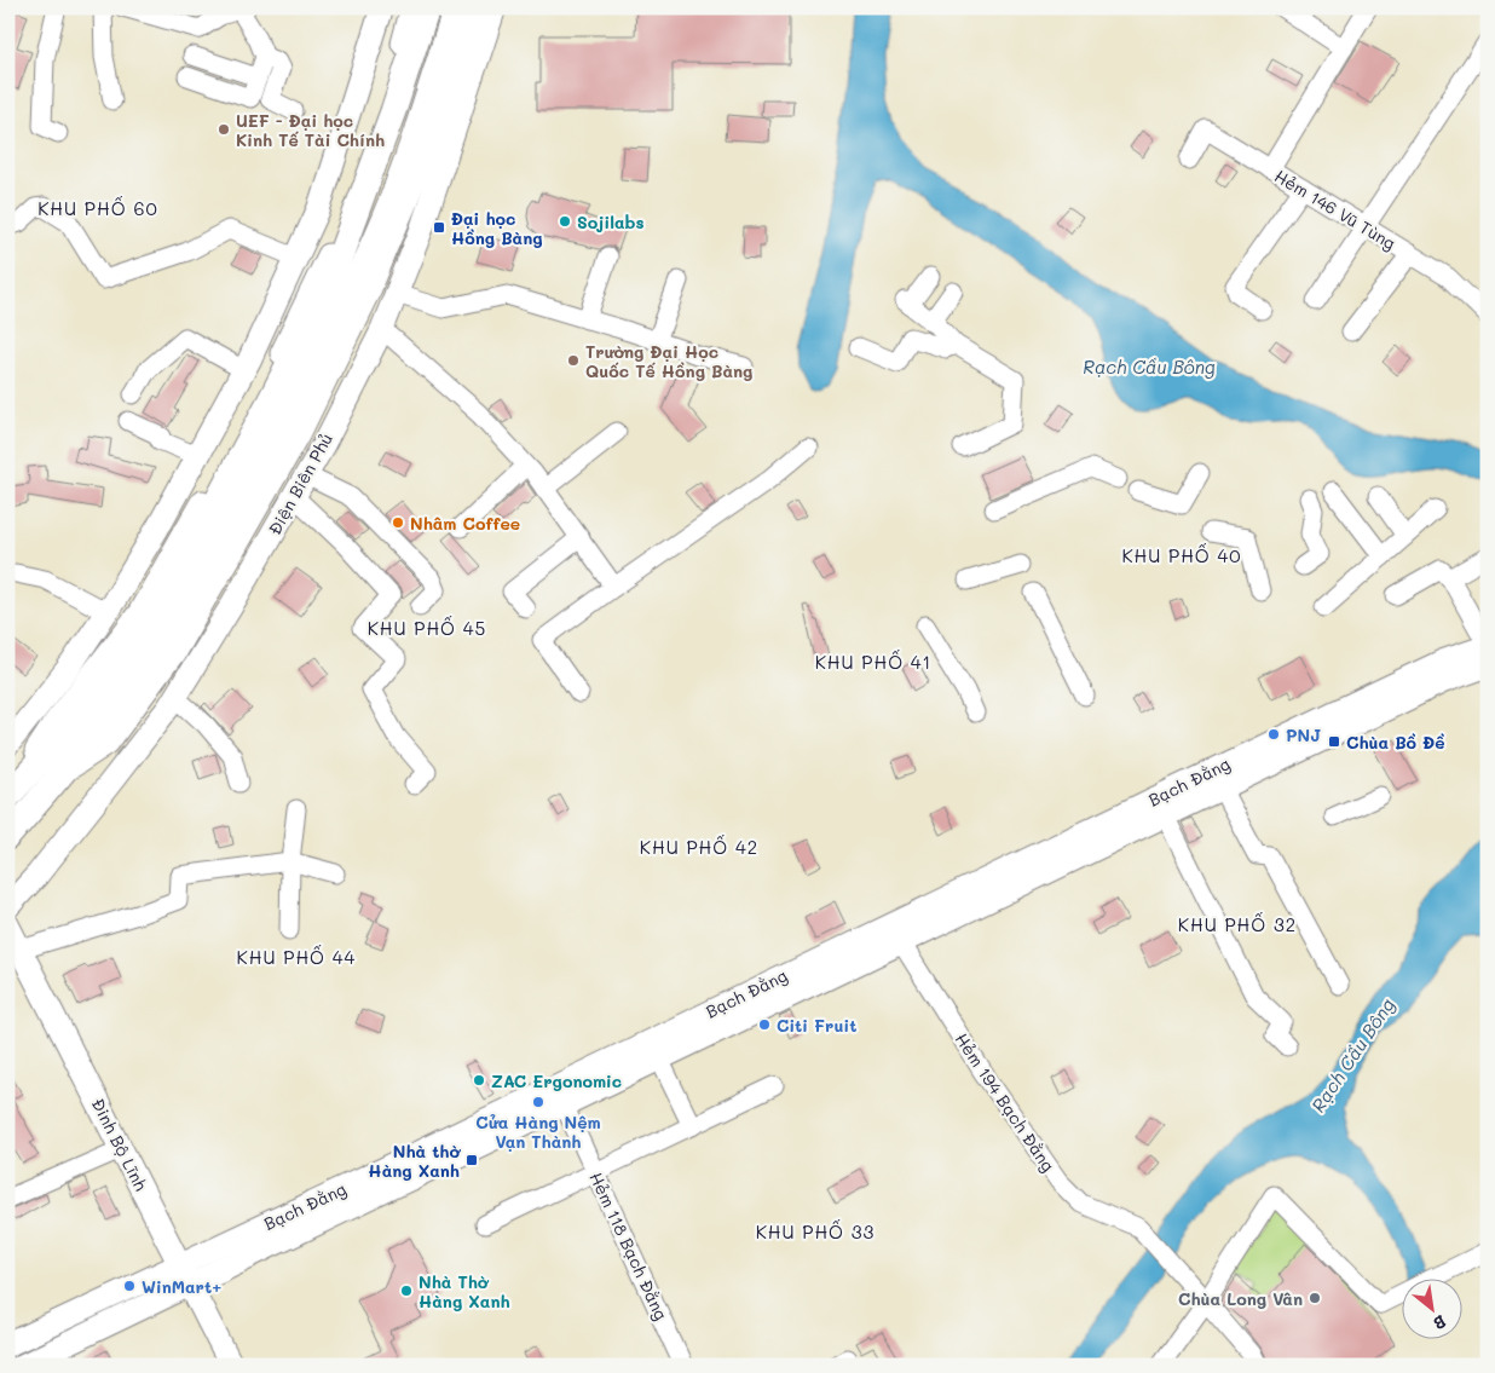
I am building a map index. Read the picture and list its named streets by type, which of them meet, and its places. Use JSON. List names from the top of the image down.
{
  "streets": {
    "highway": ["Điện Biên Phủ"],
    "main road": ["Bạch Đằng", "Đinh Bộ Lĩnh"],
    "street": ["Hẻm 146 Vũ Tùng", "Hẻm 194 Bạch Đằng", "Hẻm 118 Bạch Đằng"]
  },
  "crossings": [
    ["Bạch Đằng", "Hẻm 194 Bạch Đằng"],
    ["Bạch Đằng", "Đinh Bộ Lĩnh"],
    ["Bạch Đằng", "Hẻm 118 Bạch Đằng"]
  ],
  "districts": [
    "KHU PHỐ 60",
    "KHU PHỐ 40",
    "KHU PHỐ 45",
    "KHU PHỐ 41",
    "KHU PHỐ 42",
    "KHU PHỐ 32",
    "KHU PHỐ 44",
    "KHU PHỐ 33"
  ],
  "water": ["Rạch Cầu Bông"],
  "places": {
    "other": [
      "UEF - Đại học Kinh Tế Tài Chính",
      "Sojilabs",
      "Trường Đại Học Quốc Tế Hồng Bàng",
      "Nhâm Coffee",
      "PNJ",
      "Citi Fruit",
      "ZAC Ergonomic",
      "Cửa Hàng Nệm Vạn Thành",
      "WinMart+",
      "Nhà Thờ Hàng Xanh",
      "Chùa Long Vân"
    ],
    "transit": ["Đại học Hồng Bàng", "Chùa Bồ Đề", "Nhà thờ Hàng Xanh"]
  },
  "north": "bottom right"
}
